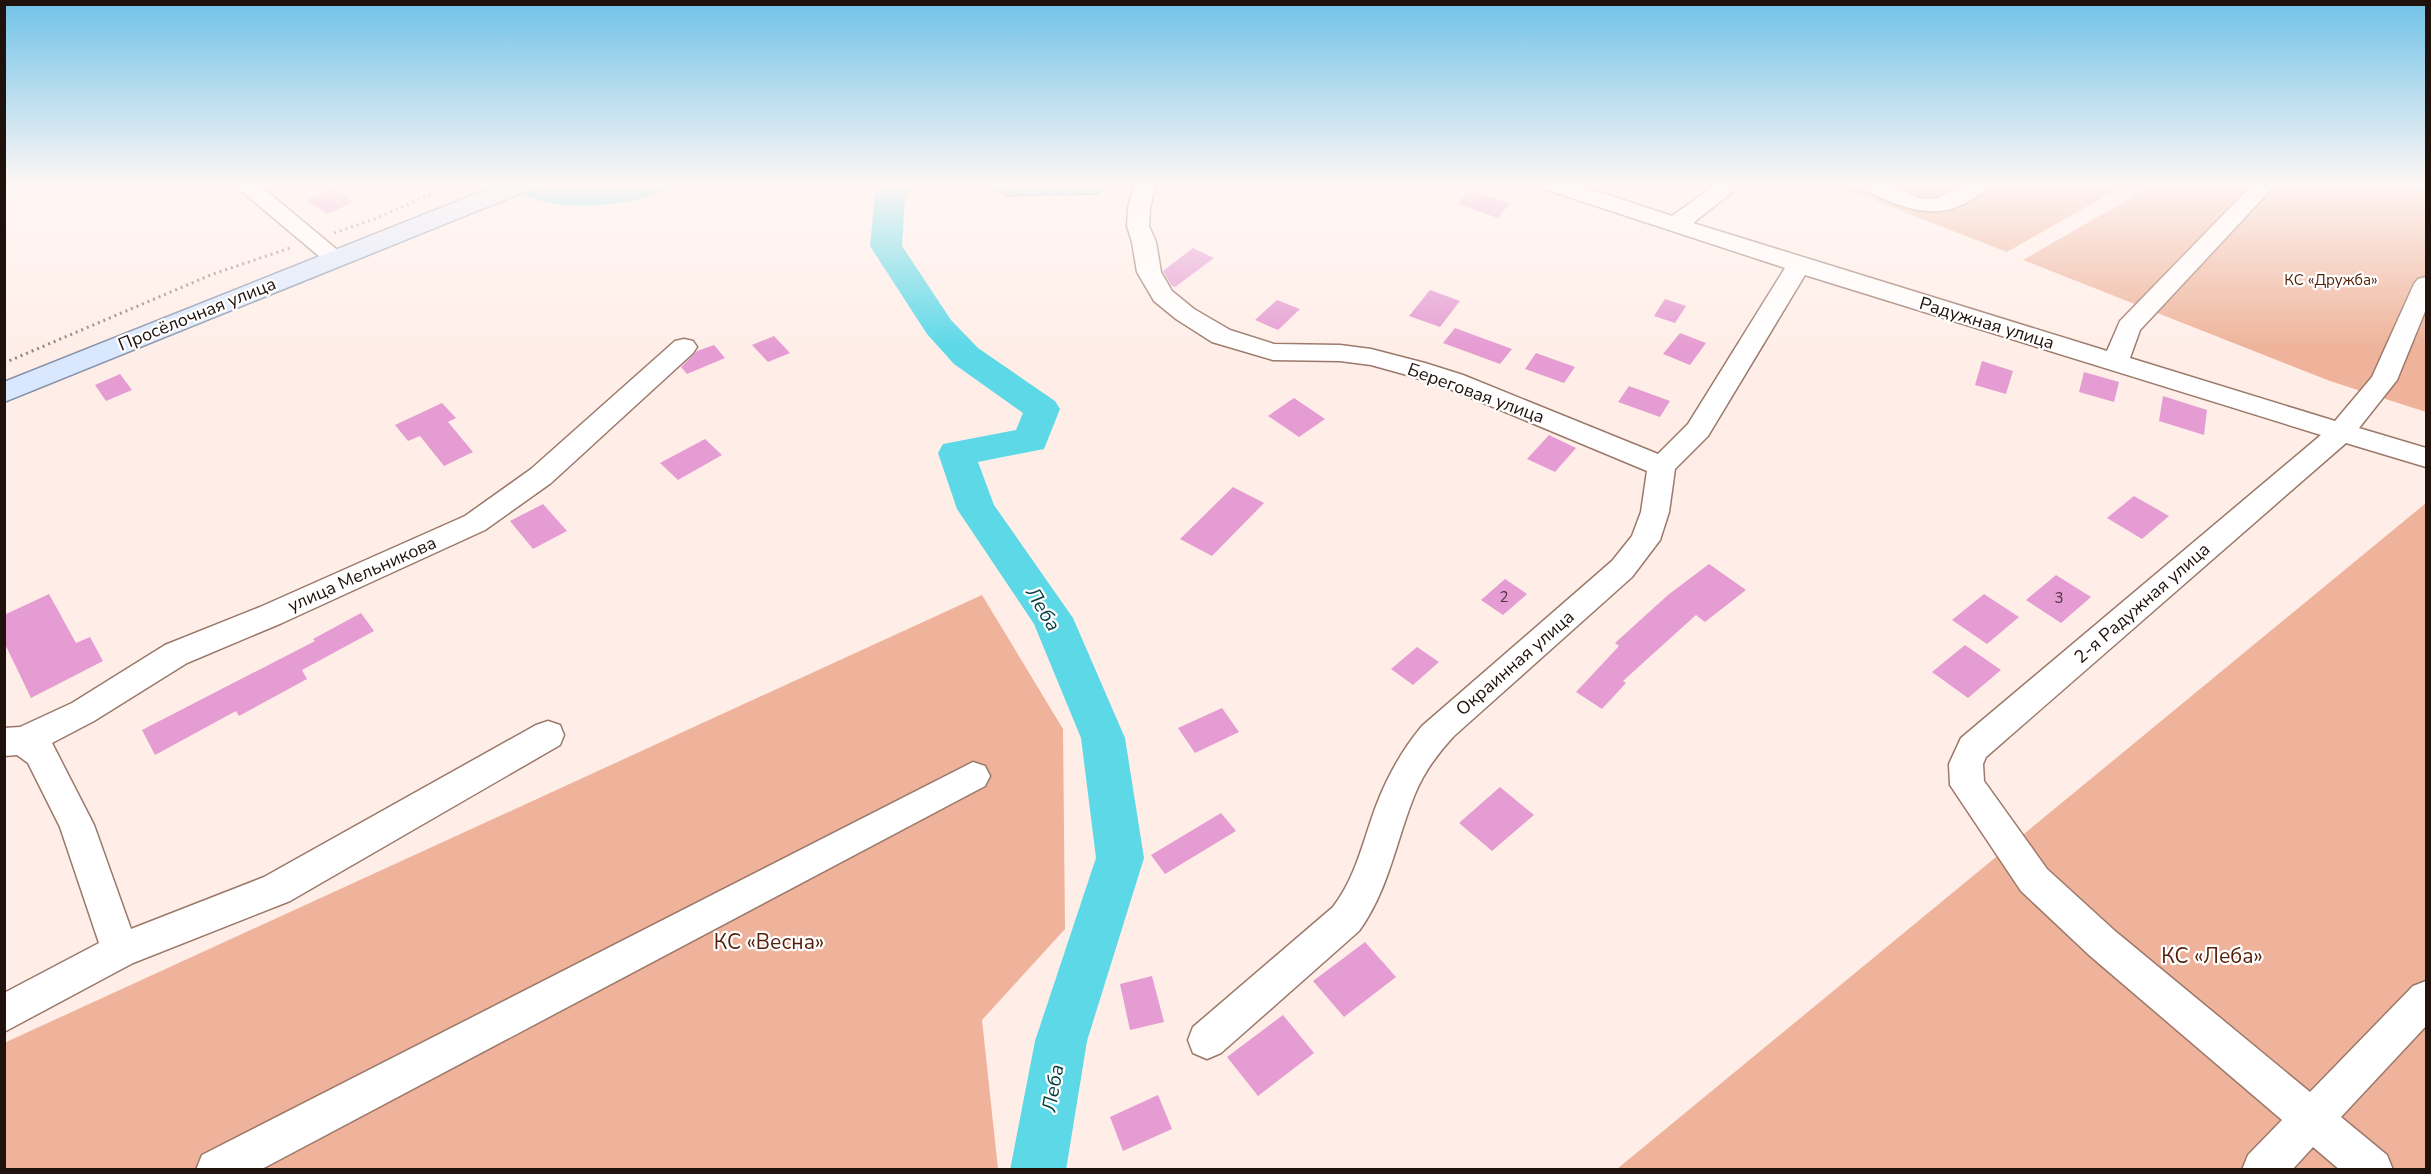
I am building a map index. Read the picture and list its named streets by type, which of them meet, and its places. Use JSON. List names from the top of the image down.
{
  "streets": {
    "main road": ["Просёлочная улица"],
    "street": [
      "Радужная улица",
      "Береговая улица",
      "улица Мельникова",
      "2-я Радужная улица",
      "Окраинная улица"
    ]
  },
  "crossings": [
    ["Радужная улица", "2-я Радужная улица"],
    ["Береговая улица", "Окраинная улица"]
  ],
  "water": ["Леба"],
  "parks": ["КС «Дружба»", "КС «Весна»", "КС «Леба»"],
  "house_numbers": ["2", "3"]
}
